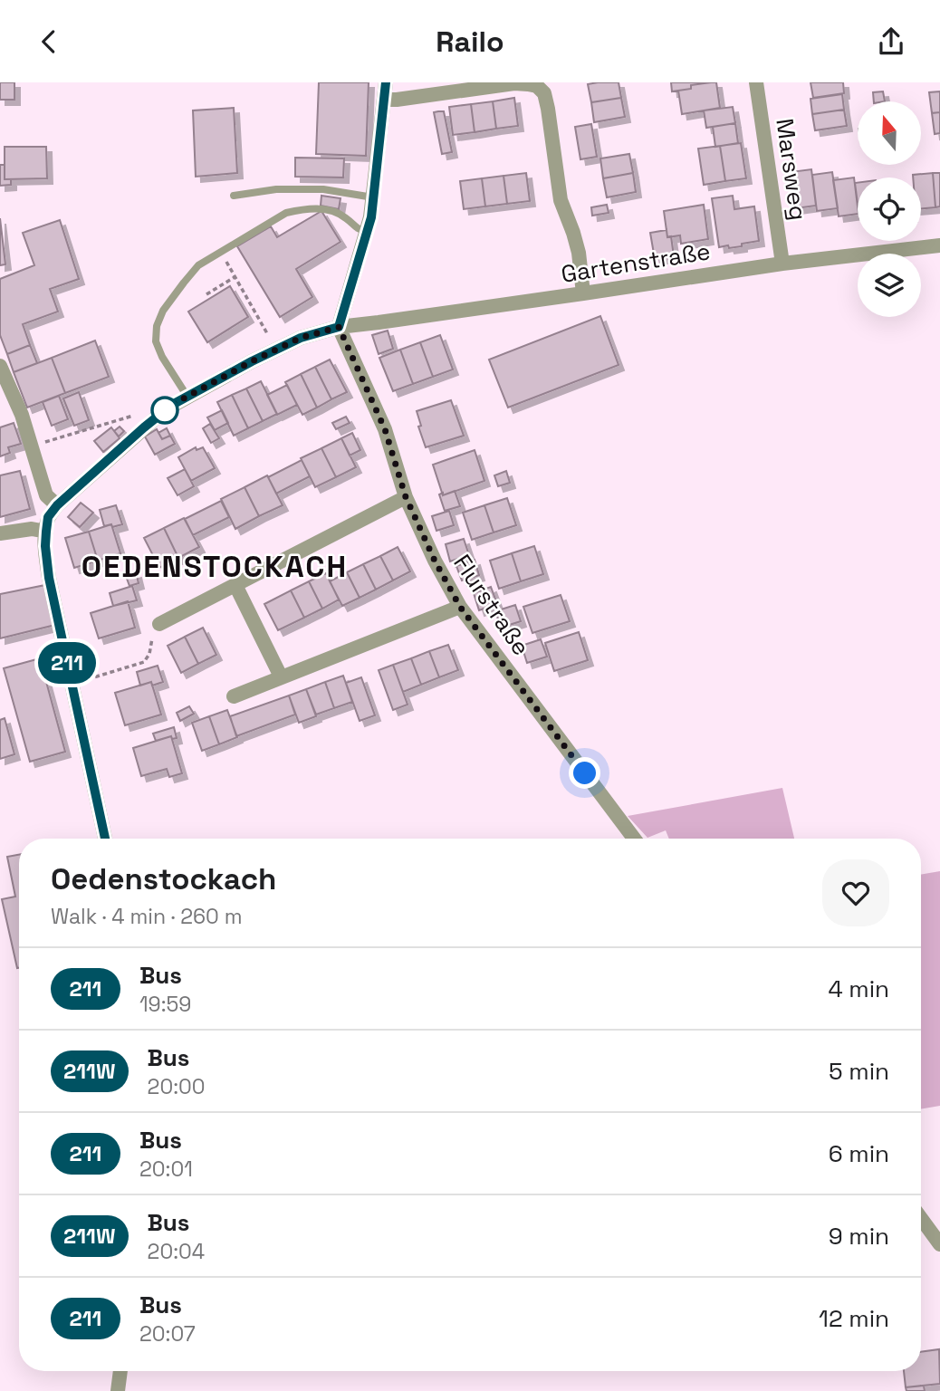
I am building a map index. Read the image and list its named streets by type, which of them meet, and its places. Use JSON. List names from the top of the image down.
{
  "streets": {
    "street": ["Marsweg", "Gartenstraße", "Flurstraße"]
  },
  "crossings": [
    ["Marsweg", "Gartenstraße"],
    ["Gartenstraße", "Flurstraße"]
  ],
  "districts": ["OEDENSTOCKACH"],
  "lines": ["bus line 211"],
  "north": "top",
  "page": {
    "header": "Railo",
    "on_map": "211",
    "heading": ["Oedenstockach", "Walk · 4 min · 260 m"],
    "list": [
      {
        "mark": "211",
        "name": "Bus",
        "note": "19:59",
        "value": "4 min"
      },
      {
        "mark": "211W",
        "name": "Bus",
        "note": "20:00",
        "value": "5 min"
      },
      {
        "mark": "211",
        "name": "Bus",
        "note": "20:01",
        "value": "6 min"
      },
      {
        "mark": "211W",
        "name": "Bus",
        "note": "20:04",
        "value": "9 min"
      },
      {
        "mark": "211",
        "name": "Bus",
        "note": "20:07",
        "value": "12 min"
      }
    ]
  }
}
